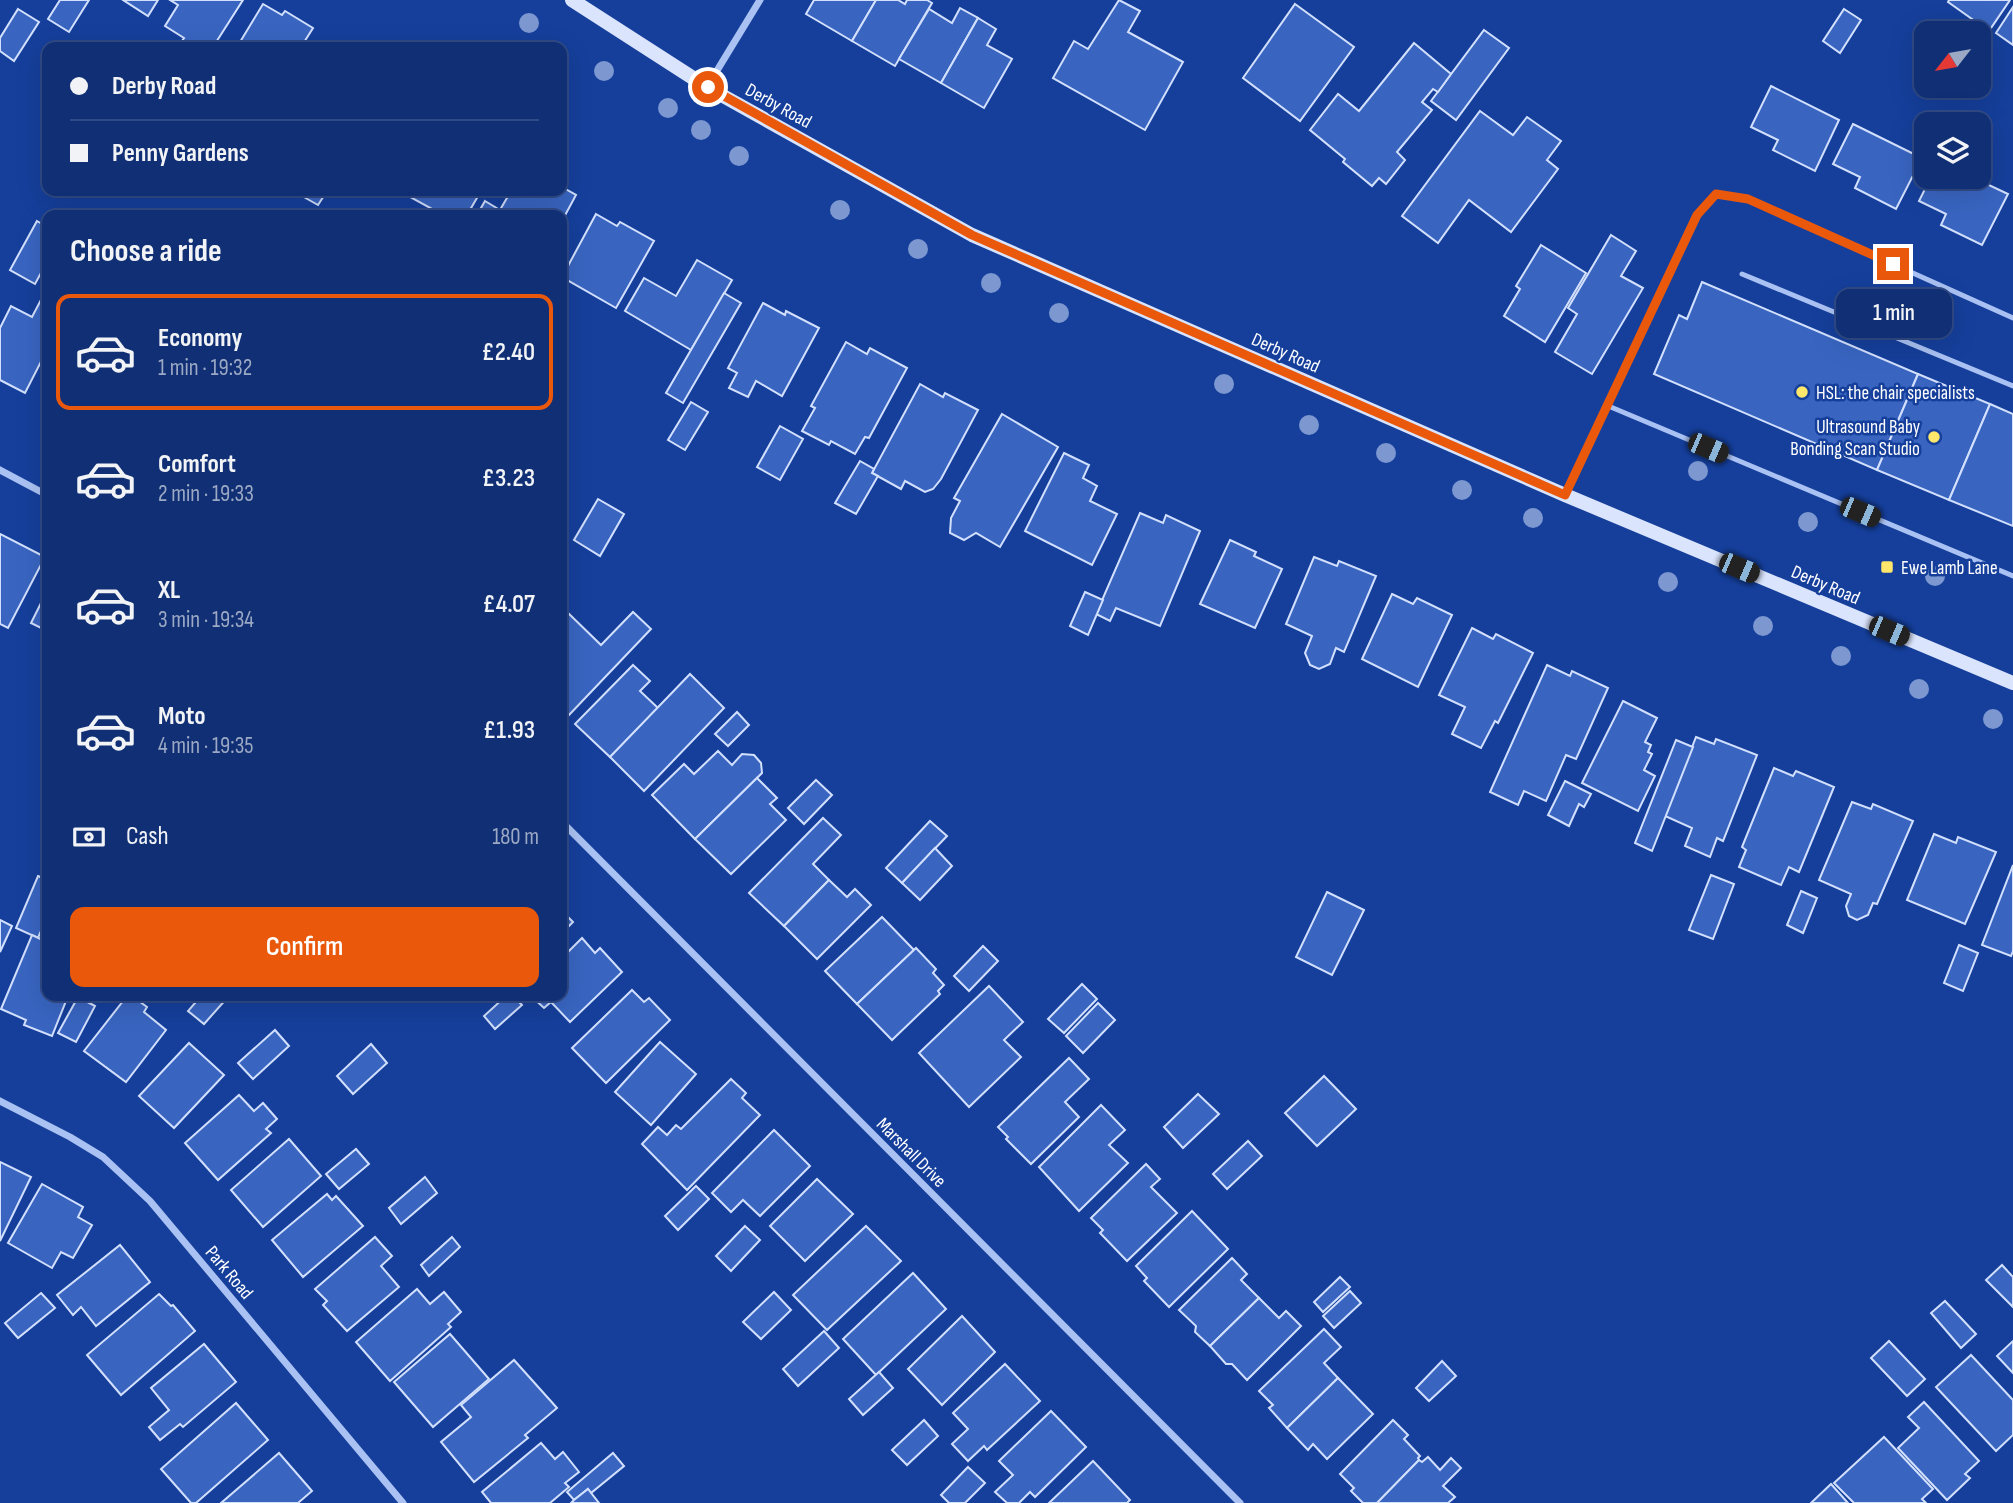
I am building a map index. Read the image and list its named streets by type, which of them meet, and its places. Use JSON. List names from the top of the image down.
{
  "streets": {
    "main road": ["Derby Road"],
    "street": ["Marshall Drive", "Park Road"]
  },
  "places": {
    "other": ["HSL: the chair specialists", "Ultrasound Baby Bonding Scan Studio"],
    "transit": ["Ewe Lamb Lane"]
  },
  "north": "bottom left",
  "page": {
    "banner": ["Derby Road", "Penny Gardens"],
    "heading": "Choose a ride",
    "bubble": "1 min",
    "list": [
      {
        "name": "Economy",
        "note": "1 min · 19:32",
        "value": "£2.40"
      },
      {
        "name": "Comfort",
        "note": "2 min · 19:33",
        "value": "£3.23"
      },
      {
        "name": "XL",
        "note": "3 min · 19:34",
        "value": "£4.07"
      },
      {
        "name": "Moto",
        "note": "4 min · 19:35",
        "value": "£1.93"
      }
    ],
    "pay": ["Cash", "180 m"],
    "buttons": "Confirm"
  }
}
